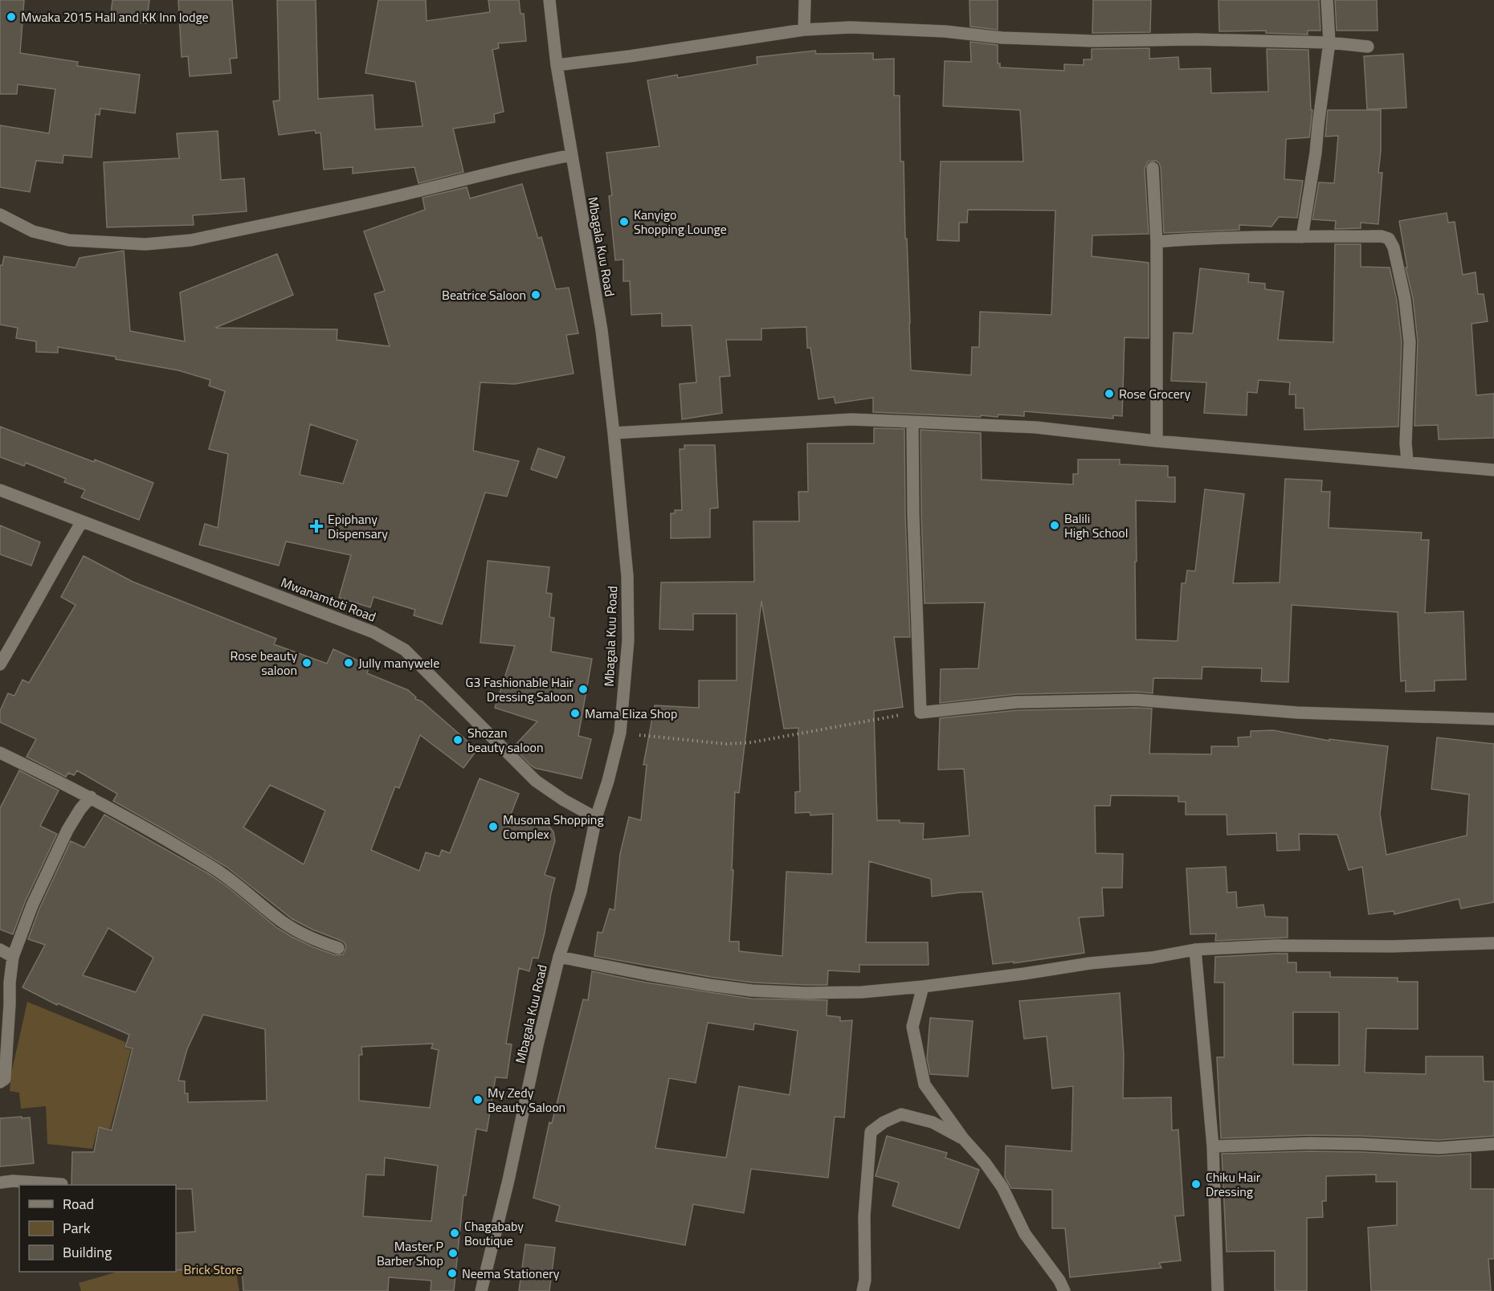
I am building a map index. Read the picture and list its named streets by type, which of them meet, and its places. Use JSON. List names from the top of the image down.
{
  "streets": {
    "street": ["Mbagala Kuu Road", "Mwanamtoti Road"]
  },
  "crossings": [
    ["Mbagala Kuu Road", "Mwanamtoti Road"]
  ],
  "parks": ["Brick Store"],
  "places": {
    "other": [
      "Mwaka 2015 Hall and KK Inn lodge",
      "Kanyigo Shopping Lounge",
      "Beatrice Saloon",
      "Rose Grocery",
      "Balili High School",
      "Rose beauty saloon",
      "Jully manywele",
      "G3 Fashionable Hair Dressing Saloon",
      "Mama Eliza Shop",
      "Shozan beauty saloon",
      "Musoma Shopping Complex",
      "My Zedy Beauty Saloon",
      "Chiku Hair Dressing",
      "Chagababy Boutique",
      "Master P Barber Shop",
      "Neema Stationery"
    ],
    "health": ["Epiphany Dispensary"]
  },
  "legend": ["Road", "Park", "Building"]
}
